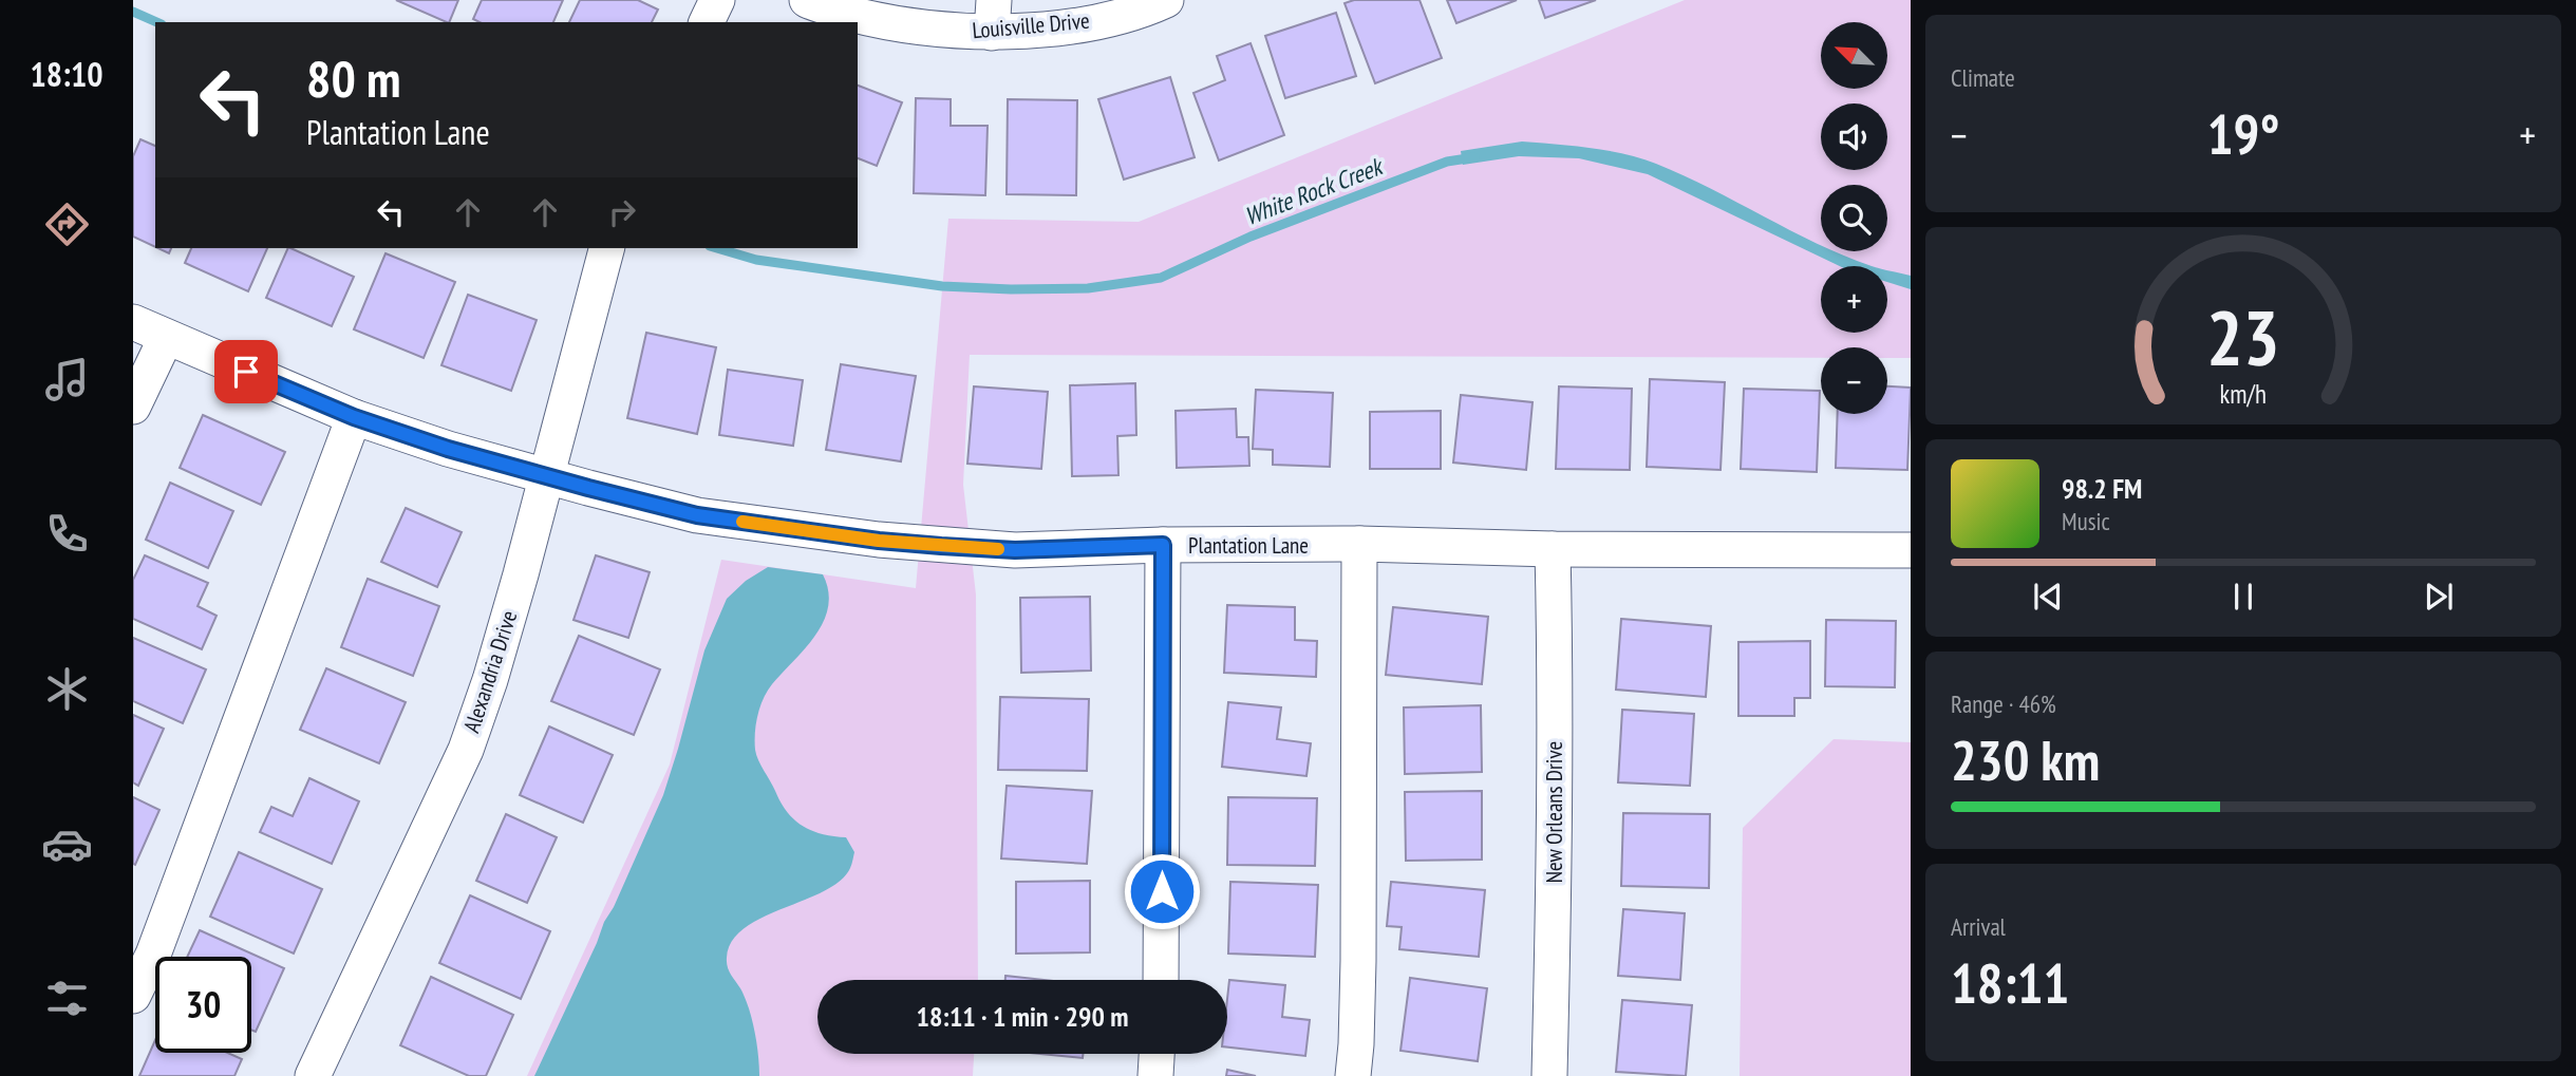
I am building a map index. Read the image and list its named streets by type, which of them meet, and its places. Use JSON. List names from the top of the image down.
{
  "streets": {
    "street": [
      "Louisville Drive",
      "Plantation Lane",
      "Alexandria Drive",
      "New Orleans Drive"
    ]
  },
  "crossings": [
    ["Plantation Lane", "Alexandria Drive"],
    ["Plantation Lane", "New Orleans Drive"]
  ],
  "water": ["White Rock Creek"],
  "north": "top left",
  "page": {
    "tabs": "18:10",
    "tile": [
      "Climate",
      ["Range · 46%", "230 km"],
      ["Arrival", "18:11"]
    ],
    "map_buttons": ["+", "−"],
    "turn": ["80 m", "Plantation Lane"],
    "heat": ["−", "19°", "+"],
    "song": ["98.2 FM", "Music"],
    "limit": "30",
    "trip": "18:11 · 1 min · 290 m",
    "gauge": ["23", "km/h"]
  }
}
